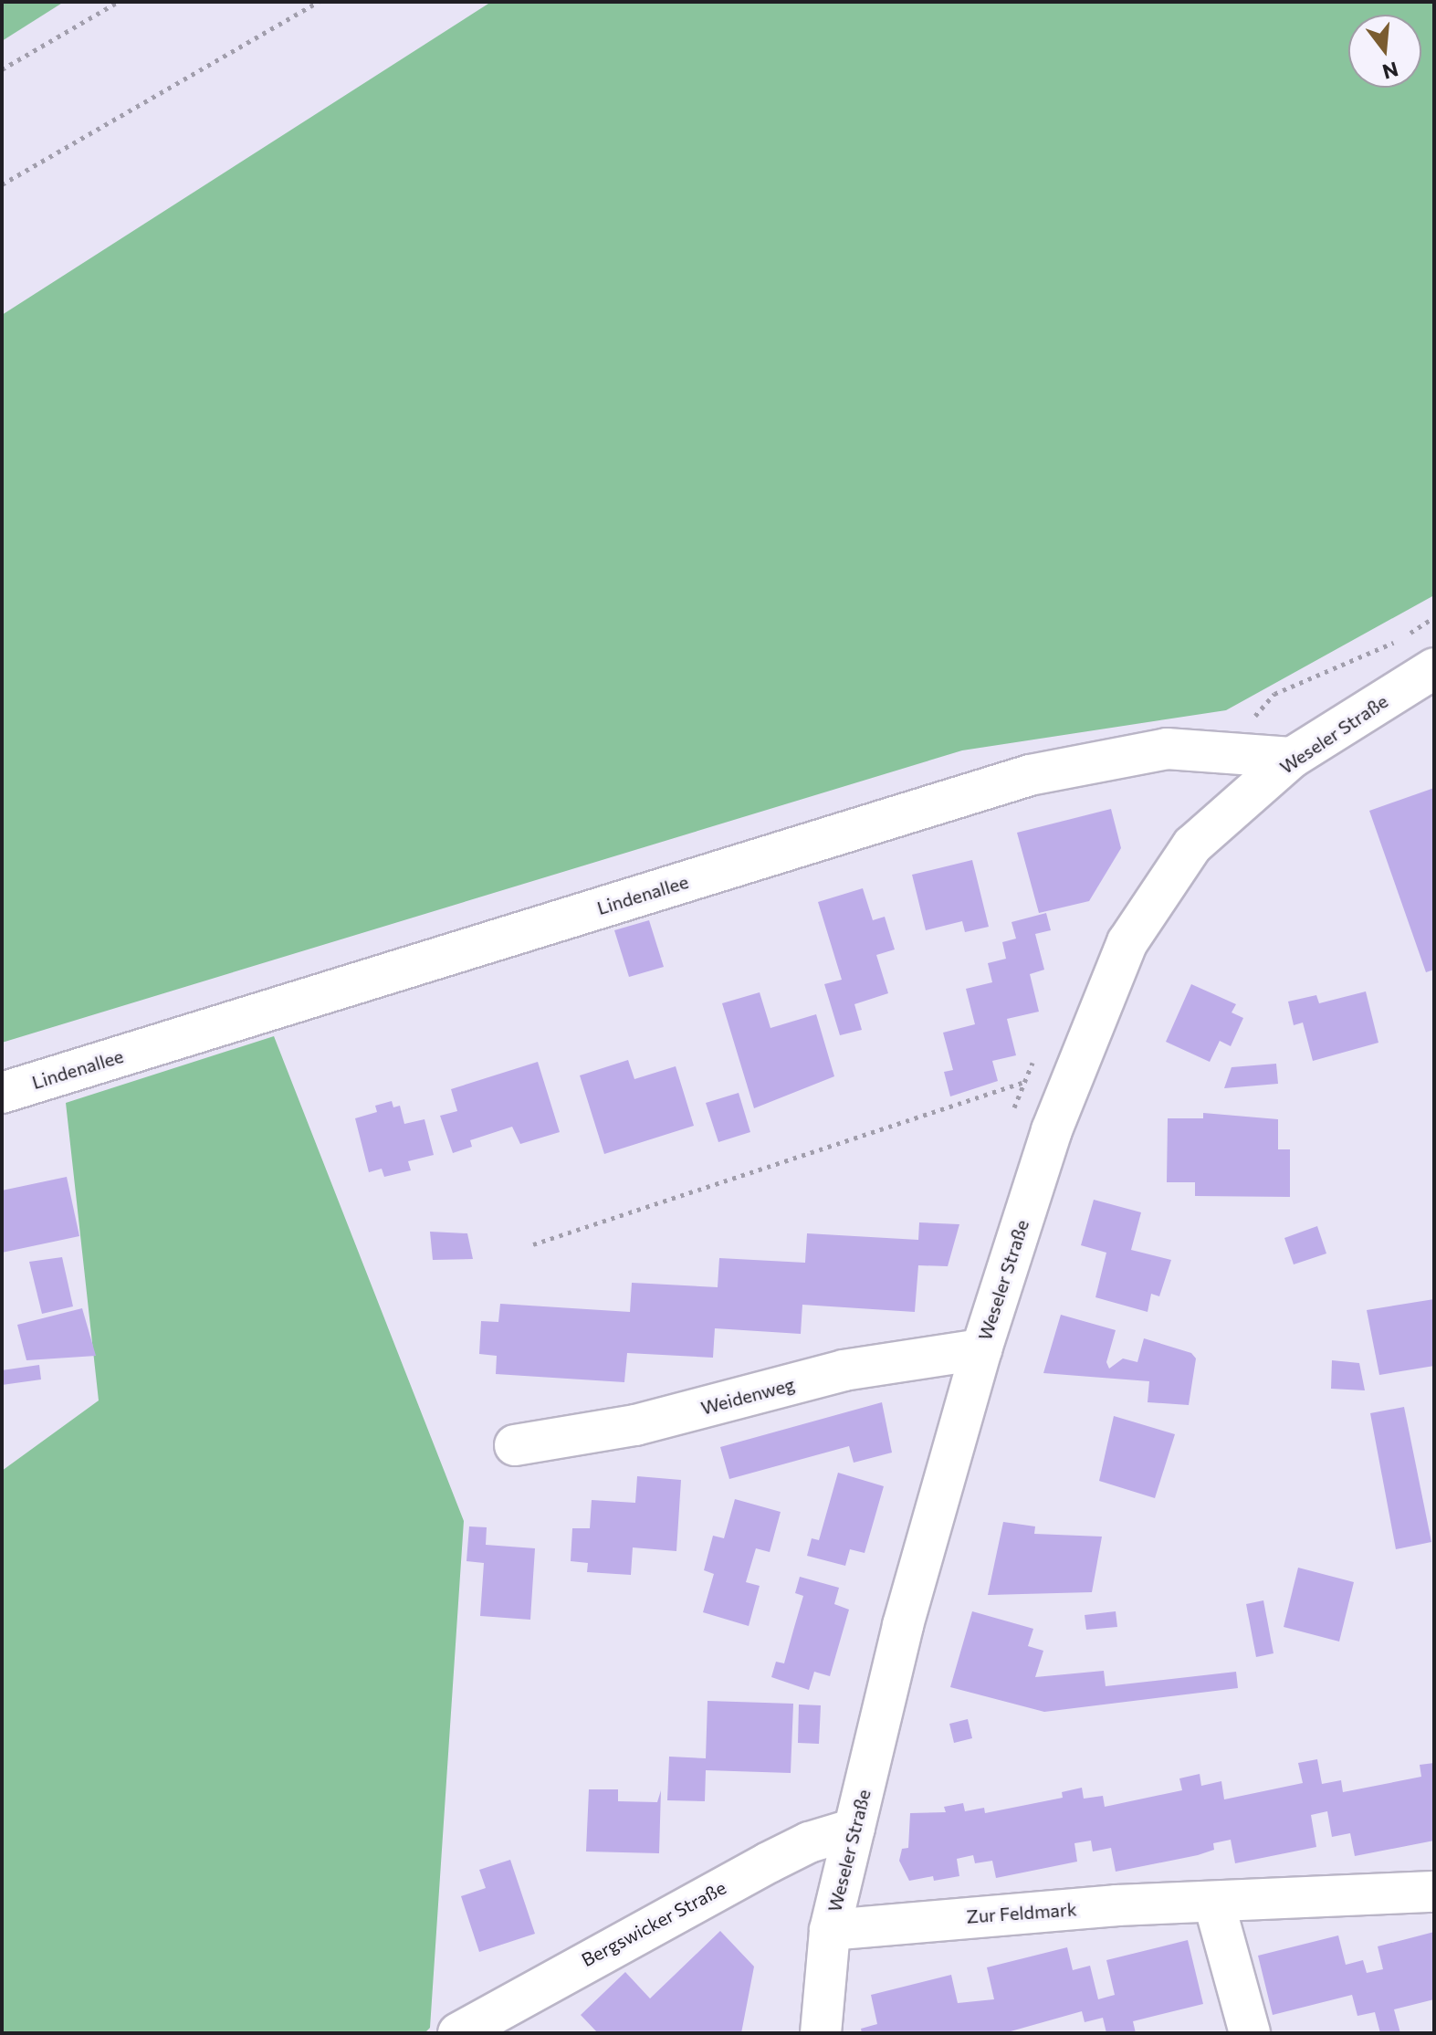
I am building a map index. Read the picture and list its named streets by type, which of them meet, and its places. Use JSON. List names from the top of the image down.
{
  "streets": {
    "street": [
      "Weseler Straße",
      "Lindenallee",
      "Weidenweg",
      "Zur Feldmark",
      "Bergswicker Straße"
    ]
  },
  "crossings": [
    ["Weseler Straße", "Lindenallee"],
    ["Weseler Straße", "Weidenweg"],
    ["Weseler Straße", "Zur Feldmark"],
    ["Weseler Straße", "Bergswicker Straße"]
  ],
  "north": "bottom"
}
